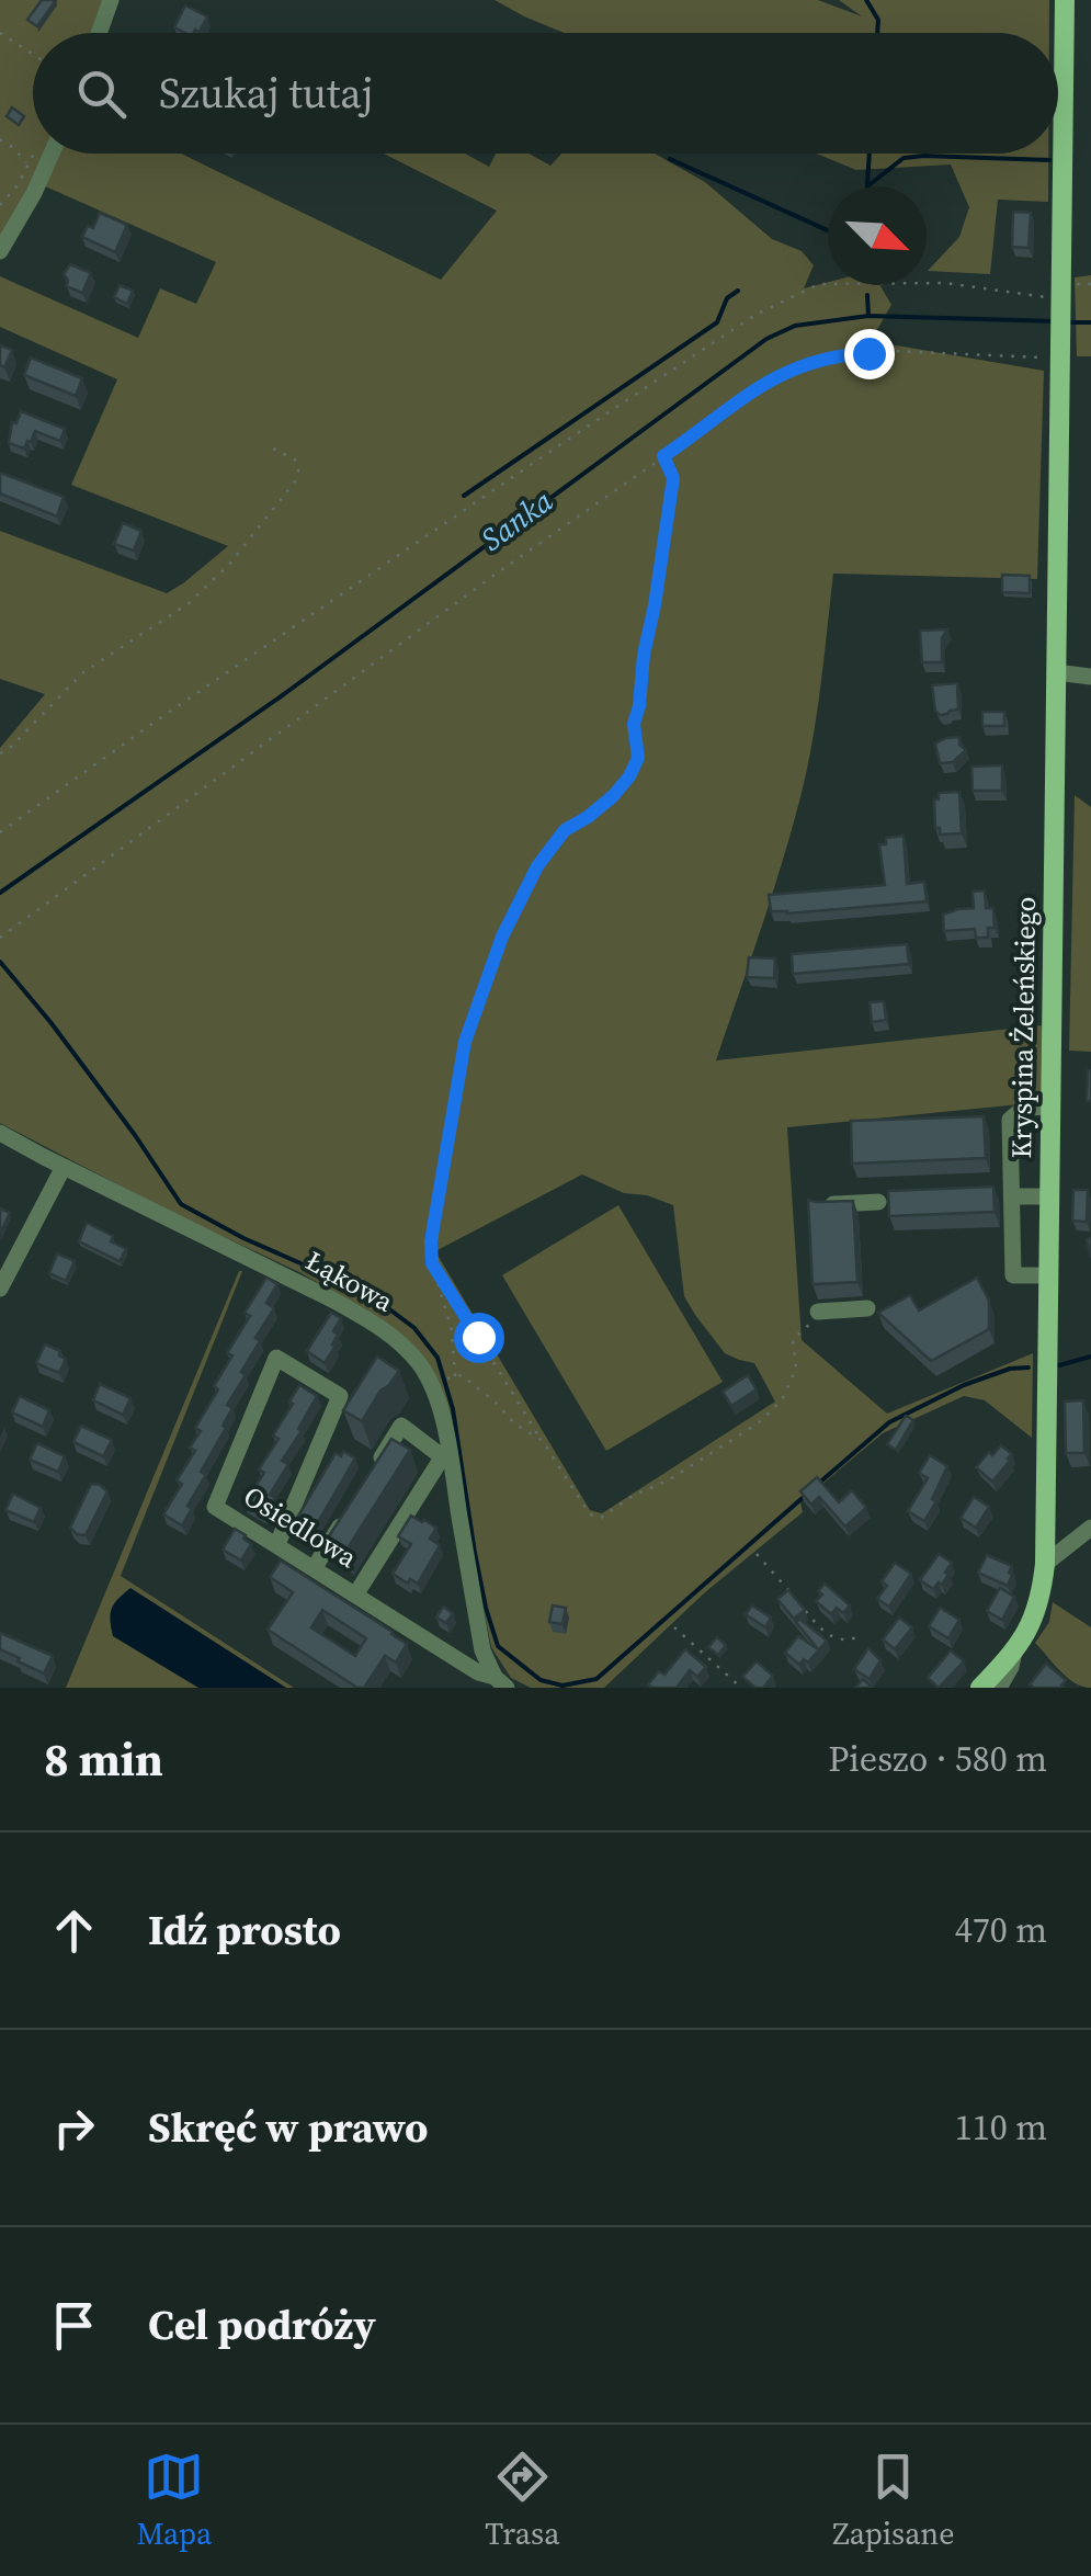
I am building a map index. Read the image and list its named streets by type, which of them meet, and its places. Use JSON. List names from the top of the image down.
{
  "streets": {
    "main road": ["Kryspina Żeleńskiego"],
    "street": ["Łąkowa", "Osiedlowa"]
  },
  "crossings": [
    ["Łąkowa", "Osiedlowa"]
  ],
  "water": ["Sanka"],
  "north": "bottom right",
  "page": {
    "search": "Szukaj tutaj",
    "heading": ["8 min", "Pieszo · 580 m"],
    "list": [
      ["Idź prosto", "470 m"],
      ["Skręć w prawo", "110 m"],
      "Cel podróży"
    ],
    "nav": ["Mapa", "Trasa", "Zapisane"]
  }
}
